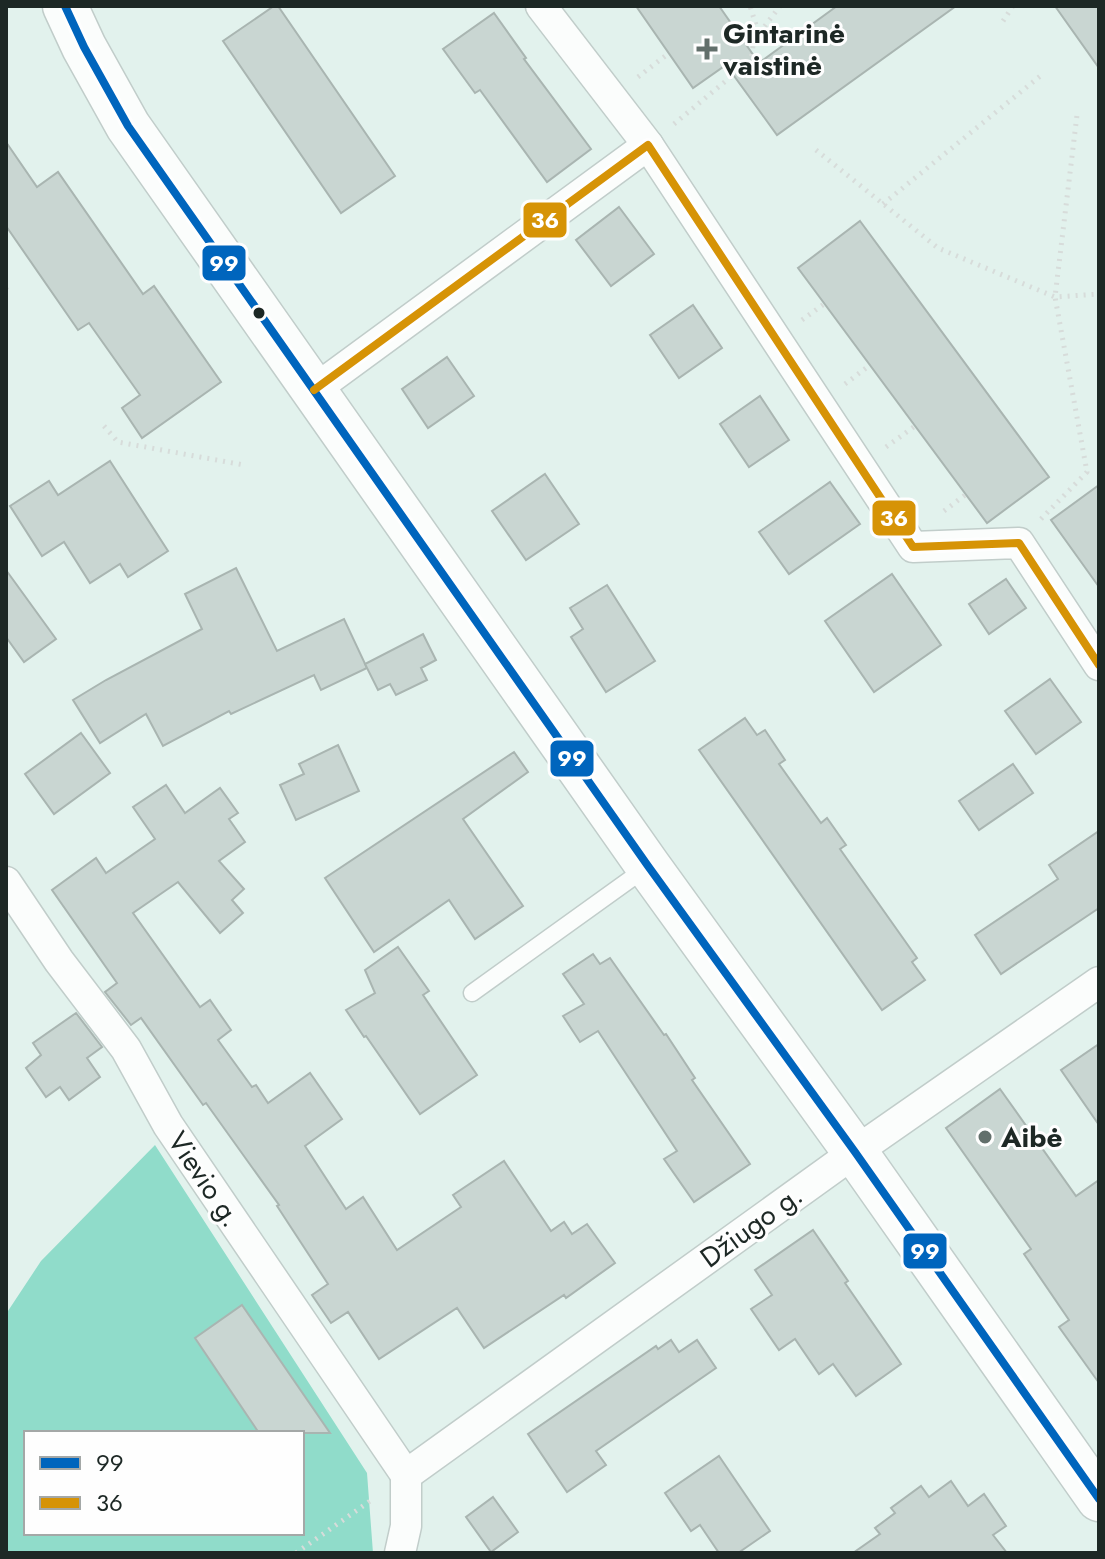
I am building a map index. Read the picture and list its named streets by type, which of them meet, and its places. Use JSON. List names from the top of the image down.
{
  "streets": {
    "street": ["Vievio g.", "Džiugo g."]
  },
  "crossings": [
    ["Vievio g.", "Džiugo g."]
  ],
  "places": {
    "health": ["Gintarinė vaistinė"],
    "other": ["Aibė"]
  },
  "lines": ["transit line 99", "transit line 36"],
  "legend": ["99", "36"]
}
